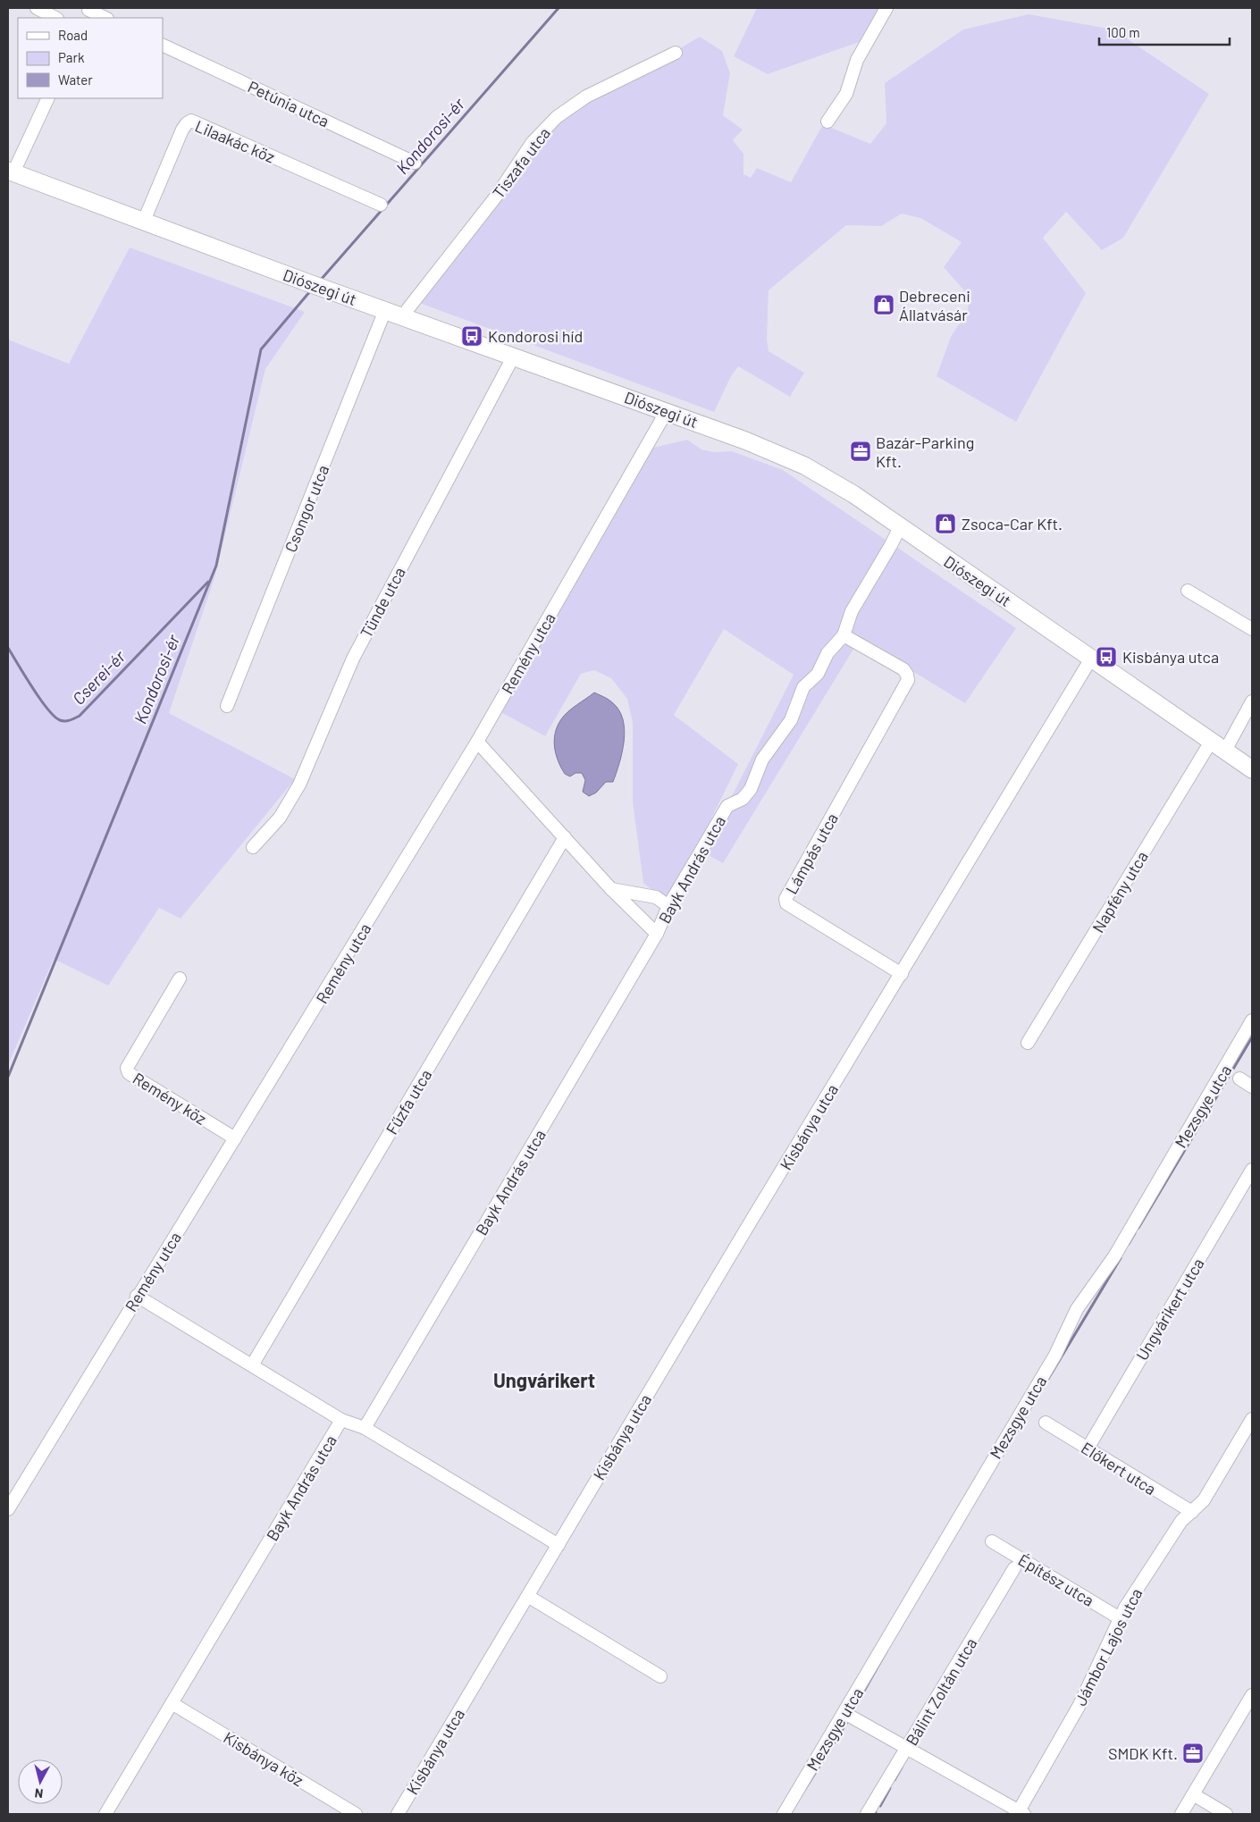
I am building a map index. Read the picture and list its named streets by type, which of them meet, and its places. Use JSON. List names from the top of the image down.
{
  "streets": {
    "main road": ["Diószegi út"],
    "street": [
      "Petúnia utca",
      "Lilaakác köz",
      "Tiszafa utca",
      "Csongor utca",
      "Tünde utca",
      "Remény utca",
      "Lámpás utca",
      "Bayk András utca",
      "Napfény utca",
      "Remény köz",
      "Fűzfa utca",
      "Mezsgye utca",
      "Kisbánya utca",
      "Ungvárikert utca",
      "Előkert utca",
      "Építész utca",
      "Jámbor Lajos utca",
      "Bálint Zoltán utca",
      "Kisbánya köz"
    ]
  },
  "crossings": [
    ["Lilaakác köz", "Diószegi út"],
    ["Tiszafa utca", "Diószegi út"],
    ["Diószegi út", "Csongor utca"],
    ["Diószegi út", "Tünde utca"],
    ["Diószegi út", "Remény utca"],
    ["Diószegi út", "Bayk András utca"],
    ["Diószegi út", "Napfény utca"],
    ["Diószegi út", "Kisbánya utca"],
    ["Remény utca", "Remény köz"],
    ["Lámpás utca", "Bayk András utca"],
    ["Lámpás utca", "Kisbánya utca"],
    ["Bayk András utca", "Kisbánya köz"],
    ["Ungvárikert utca", "Előkert utca"],
    ["Előkert utca", "Jámbor Lajos utca"],
    ["Építész utca", "Jámbor Lajos utca"]
  ],
  "districts": ["Ungvárikert"],
  "water": ["Kondorosi-ér", "Cserei-ér"],
  "places": {
    "shop": ["Debreceni Állatvásár", "Zsoca-Car Kft."],
    "bus stop": ["Kondorosi híd", "Kisbánya utca"],
    "office": ["Bazár-Parking Kft.", "SMDK Kft."]
  },
  "legend": ["Road", "Park", "Water"],
  "scale_bar": "100 m",
  "north": "bottom"
}
